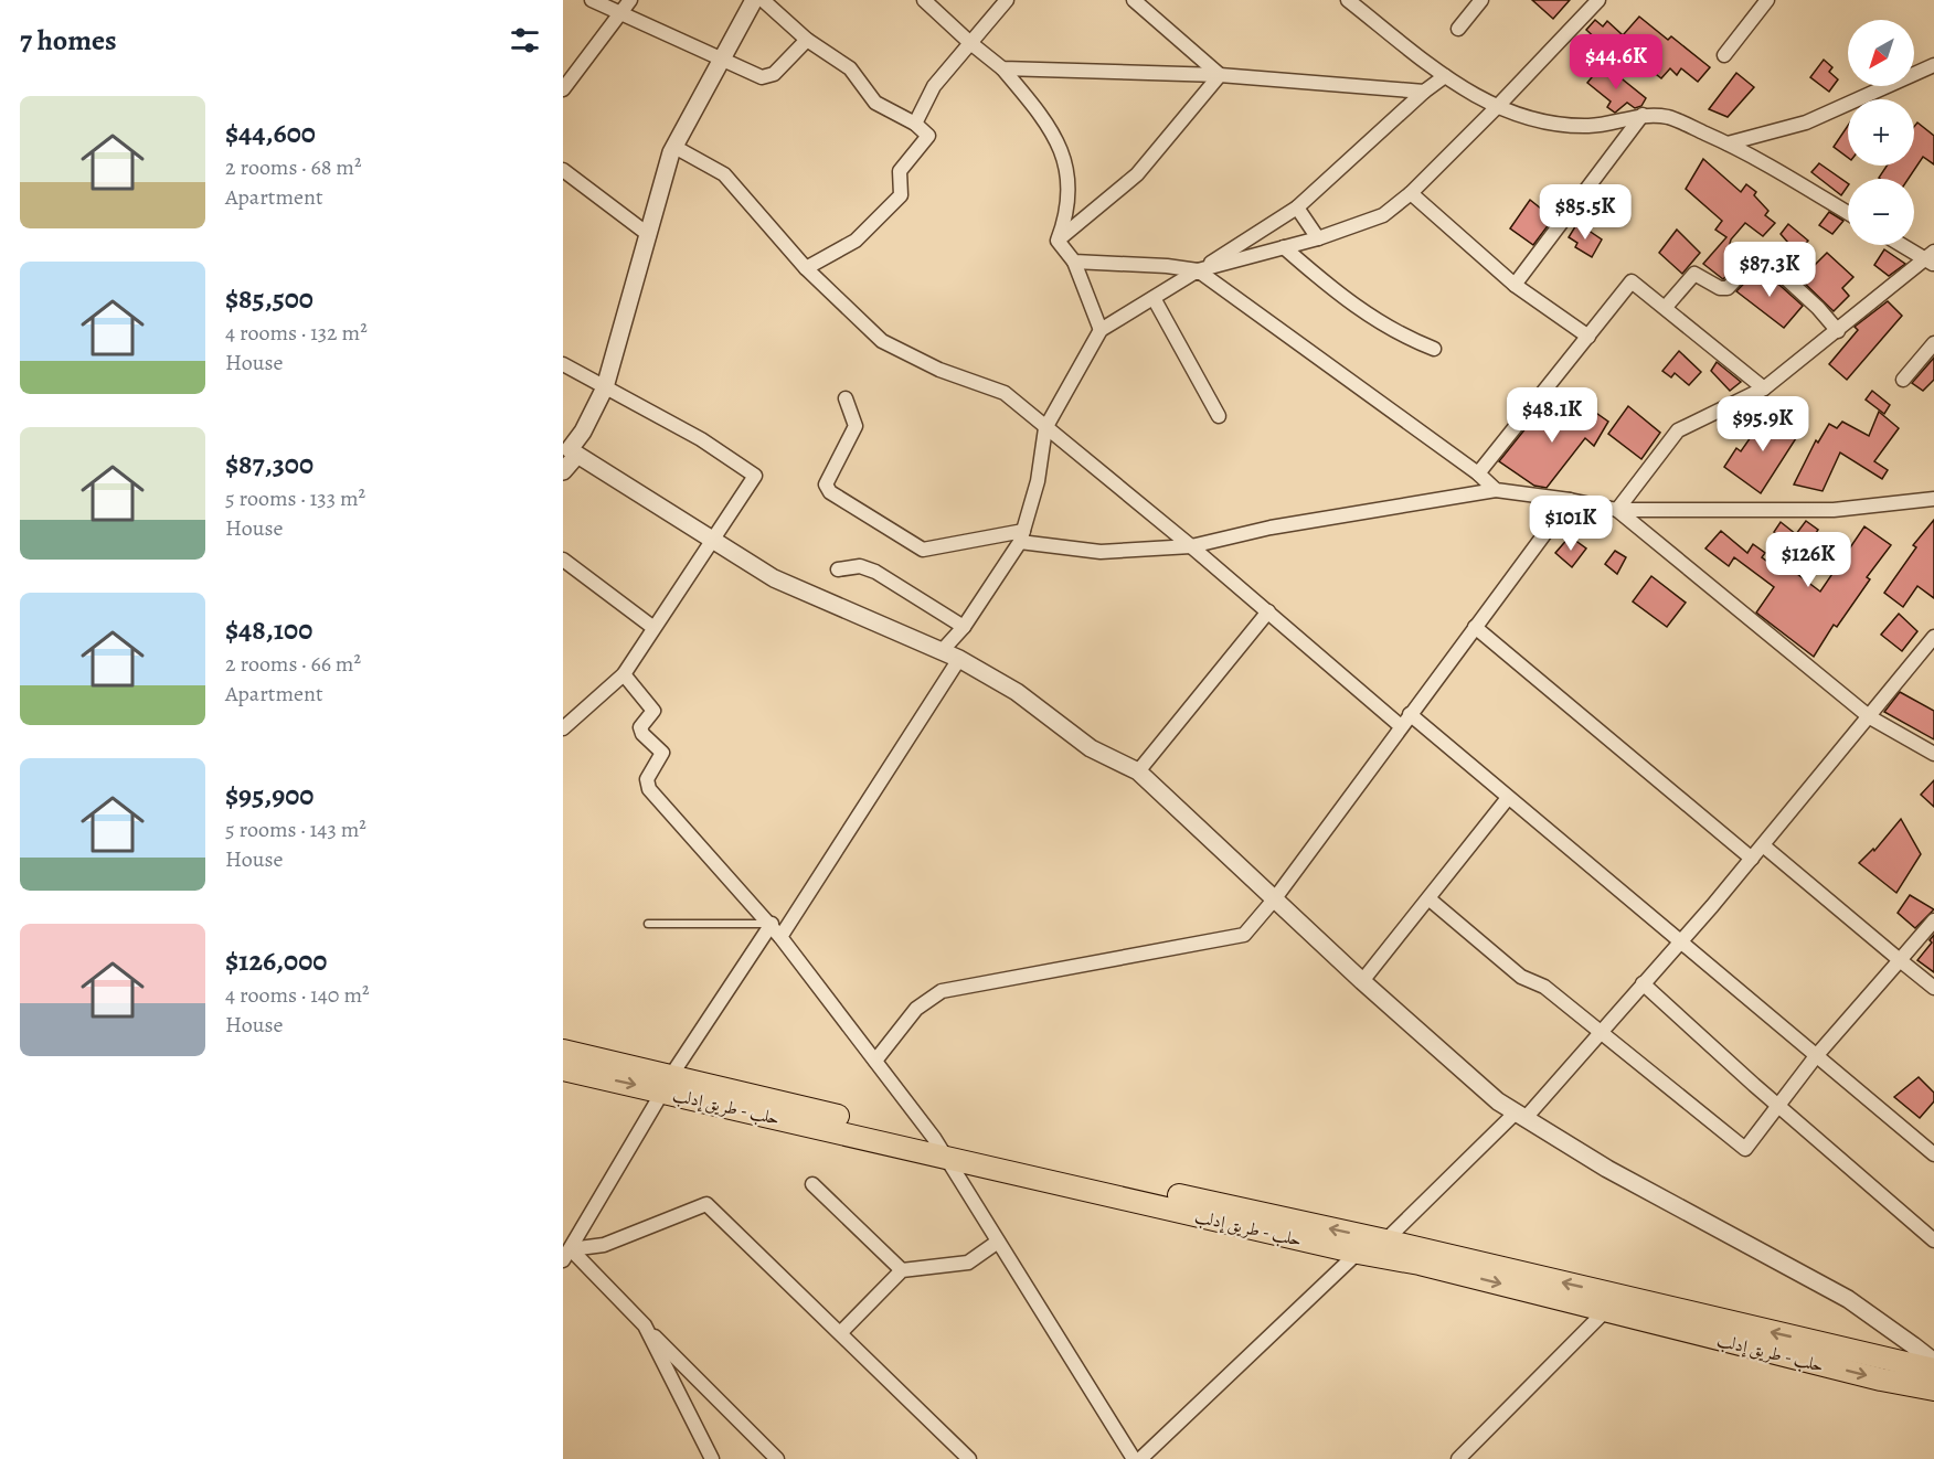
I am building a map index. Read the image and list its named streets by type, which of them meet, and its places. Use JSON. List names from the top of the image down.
{
  "streets": {
    "main road": ["حلب - طريق إدلب"]
  },
  "north": "bottom left",
  "page": {
    "heading": "7 homes",
    "map_buttons": ["+", "−"],
    "price": [
      "$44.6K",
      "$85.5K",
      "$87.3K",
      "$48.1K",
      "$95.9K",
      "$101K",
      "$126K"
    ],
    "list": [
      {
        "name": "$44,600",
        "note": "2 rooms · 68 m² · Apartment"
      },
      {
        "name": "$85,500",
        "note": "4 rooms · 132 m² · House"
      },
      {
        "name": "$87,300",
        "note": "5 rooms · 133 m² · House"
      },
      {
        "name": "$48,100",
        "note": "2 rooms · 66 m² · Apartment"
      },
      {
        "name": "$95,900",
        "note": "5 rooms · 143 m² · House"
      },
      {
        "name": "$126,000",
        "note": "4 rooms · 140 m² · House"
      }
    ]
  }
}
